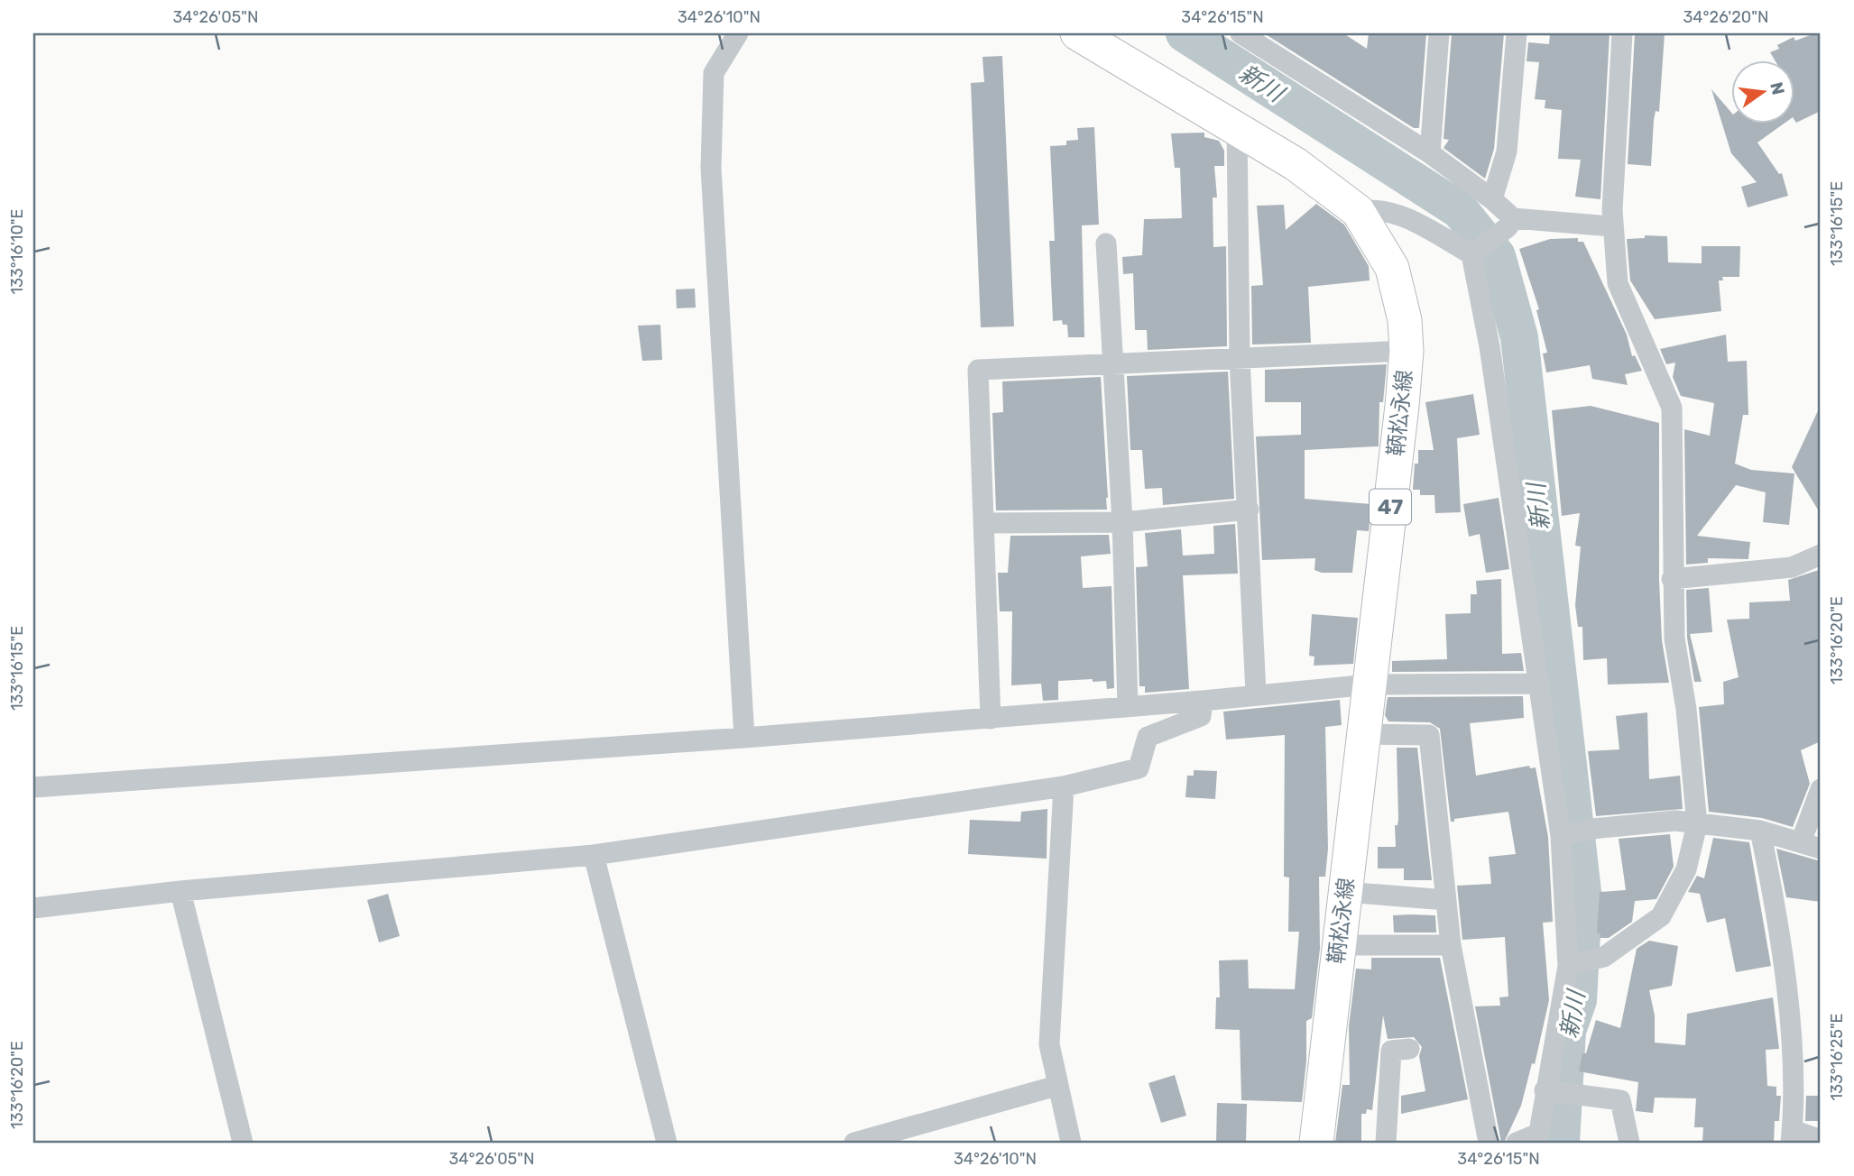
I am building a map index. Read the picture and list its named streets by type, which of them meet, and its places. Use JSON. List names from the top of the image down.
{
  "streets": {
    "main road": ["鞆松永線", "47"]
  },
  "water": ["新川"],
  "north": "right",
  "coordinates": [
    "34°26'05\"N",
    "34°26'10\"N",
    "34°26'15\"N",
    "34°26'20\"N",
    "133°16'15\"E",
    "133°16'10\"E",
    "133°16'20\"E",
    "133°16'25\"E"
  ]
}
